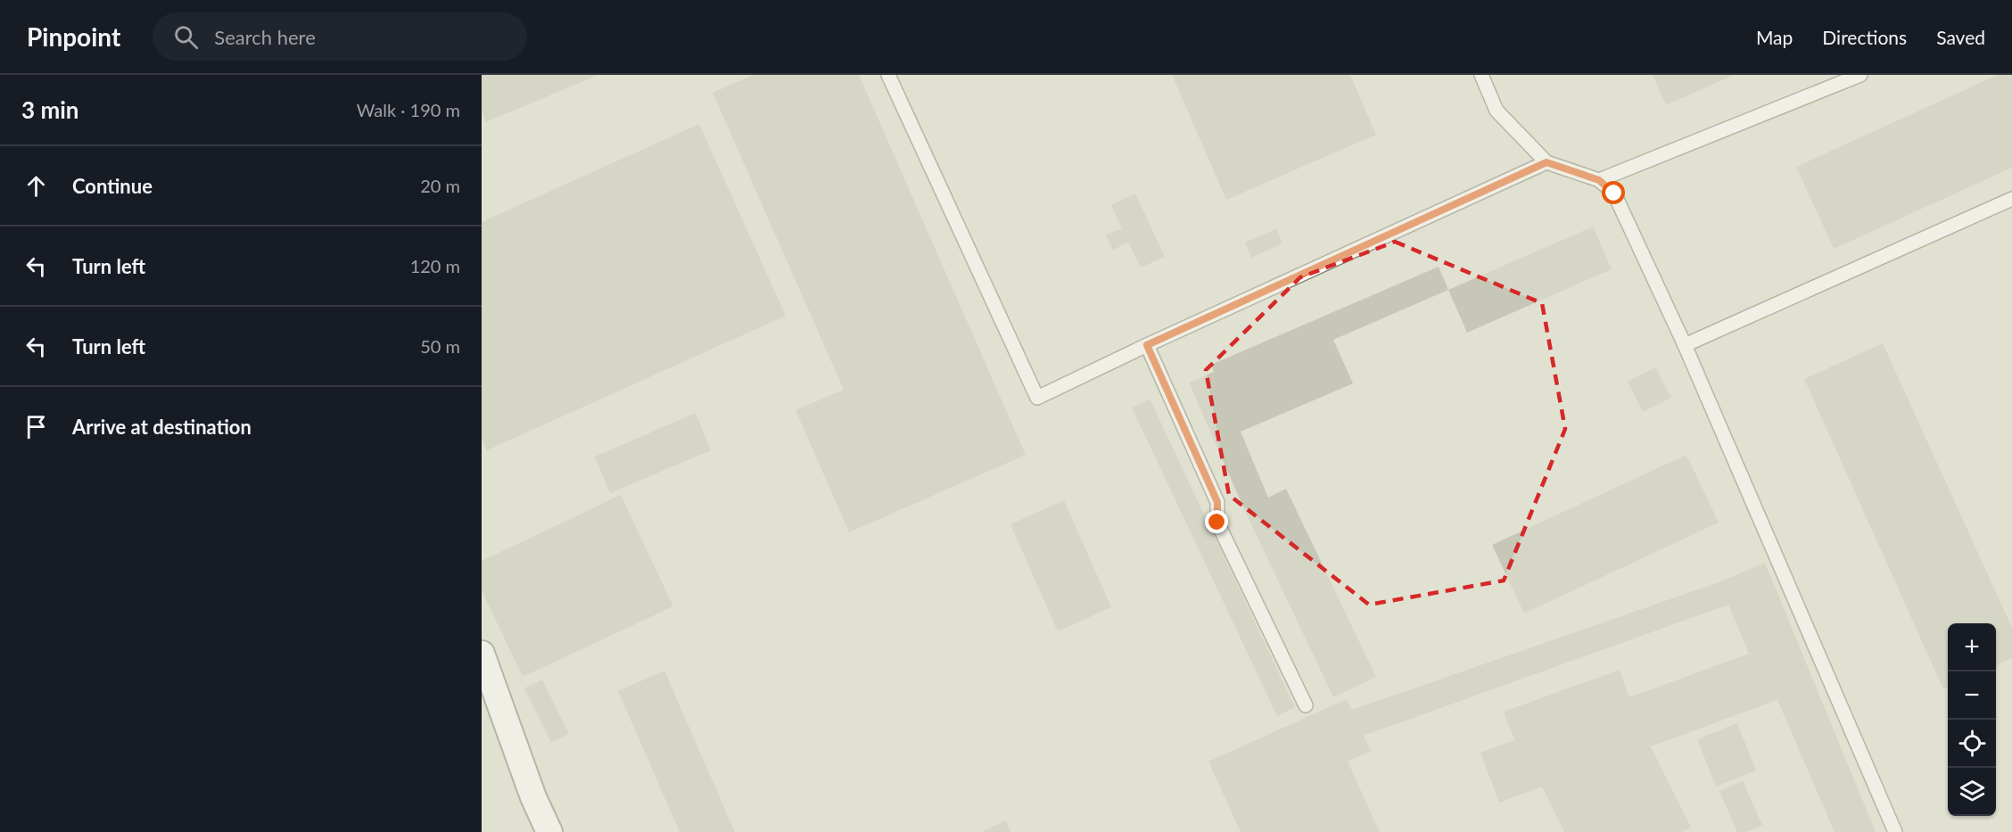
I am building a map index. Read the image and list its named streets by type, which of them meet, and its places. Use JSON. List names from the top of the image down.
{
  "page": {
    "header": "Pinpoint",
    "search": "Search here",
    "nav": ["Map", "Directions", "Saved"],
    "heading": ["3 min", "Walk · 190 m"],
    "list": [
      ["Continue", "20 m"],
      ["Turn left", "120 m"],
      ["Turn left", "50 m"],
      "Arrive at destination"
    ],
    "map_buttons": ["+", "−"]
  }
}
